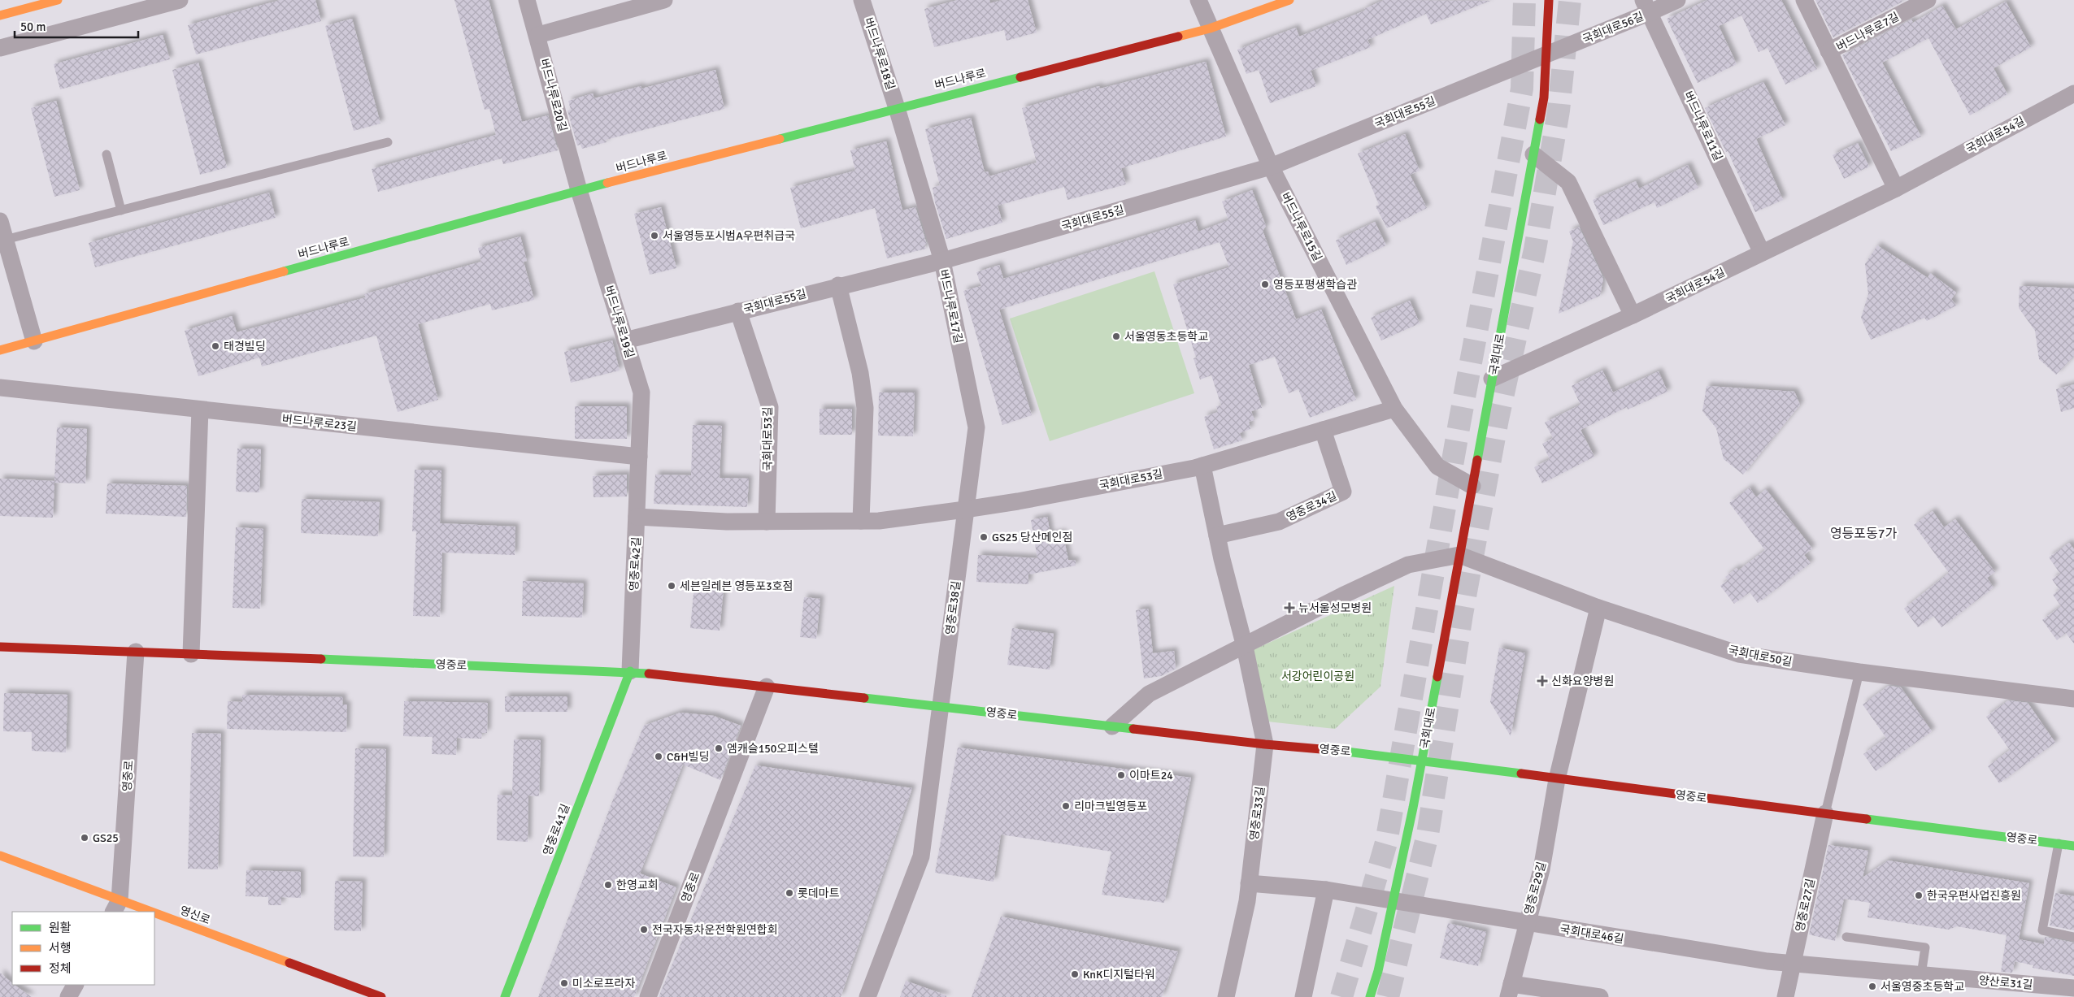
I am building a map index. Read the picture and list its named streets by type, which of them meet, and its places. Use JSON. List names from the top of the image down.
{
  "streets": {
    "main road": [
      "버드나루로",
      "국회대로",
      "영중로",
      "영중로41길",
      "영신로"
    ],
    "street": [
      "국회대로56길",
      "버드나루로7길",
      "버드나루로18길",
      "버드나루로20길",
      "국회대로55길",
      "버드나루로11길",
      "국회대로54길",
      "버드나루로15길",
      "버드나루로17길",
      "버드나루로19길",
      "버드나루로23길",
      "국회대로53길",
      "영중로34길",
      "영중로42길",
      "영중로38길",
      "국회대로50길",
      "영중로33길",
      "영중로29길",
      "영중로27길",
      "국회대로46길",
      "양산로31길"
    ]
  },
  "crossings": [
    ["국회대로56길", "국회대로55길"],
    ["국회대로56길", "버드나루로11길"],
    ["국회대로56길", "국회대로"],
    ["버드나루로18길", "버드나루로"],
    ["버드나루로18길", "버드나루로17길"],
    ["버드나루로", "버드나루로20길"],
    ["버드나루로", "버드나루로15길"],
    ["버드나루로", "버드나루로17길"],
    ["버드나루로", "버드나루로19길"],
    ["버드나루로20길", "버드나루로19길"],
    ["국회대로55길", "버드나루로15길"],
    ["국회대로55길", "버드나루로17길"],
    ["국회대로55길", "버드나루로19길"],
    ["국회대로55길", "국회대로"],
    ["국회대로55길", "국회대로53길"],
    ["버드나루로11길", "국회대로54길"],
    ["국회대로54길", "국회대로"],
    ["버드나루로15길", "국회대로"],
    ["버드나루로15길", "국회대로53길"],
    ["버드나루로17길", "국회대로53길"],
    ["버드나루로17길", "영중로38길"],
    ["버드나루로19길", "버드나루로23길"],
    ["버드나루로19길", "영중로42길"],
    ["국회대로", "국회대로50길"],
    ["국회대로", "영중로"],
    ["국회대로", "국회대로46길"],
    ["버드나루로23길", "영중로42길"],
    ["국회대로53길", "영중로34길"],
    ["국회대로53길", "영중로42길"],
    ["국회대로53길", "영중로38길"],
    ["영중로42길", "영중로"],
    ["영중로42길", "영중로41길"],
    ["영중로38길", "영중로"],
    ["영중로", "영중로33길"],
    ["영중로", "영중로41길"],
    ["영중로", "영중로29길"],
    ["영중로", "영중로27길"],
    ["영중로", "영신로"],
    ["영중로29길", "국회대로46길"],
    ["영중로27길", "국회대로46길"],
    ["영중로27길", "양산로31길"],
    ["국회대로46길", "양산로31길"]
  ],
  "districts": ["영등포동7가"],
  "parks": ["서강어린이공원"],
  "places": {
    "other": [
      "서울영등포시범A우편취급국",
      "영등포평생학습관",
      "서울영동초등학교",
      "태경빌딩",
      "GS25 당산메인점",
      "세븐일레븐 영등포3호점",
      "엠캐슬150오피스텔",
      "C&H빌딩",
      "이마트24",
      "리마크빌영등포",
      "GS25",
      "한영교회",
      "롯데마트",
      "한국우편사업진흥원",
      "전국자동차운전학원연합회",
      "KnK디지털타워",
      "미소로프라자",
      "서울영중초등학교"
    ],
    "health": ["뉴서울성모병원", "신화요양병원"]
  },
  "legend": ["원활", "서행", "정체"],
  "scale_bar": "50 m"
}
